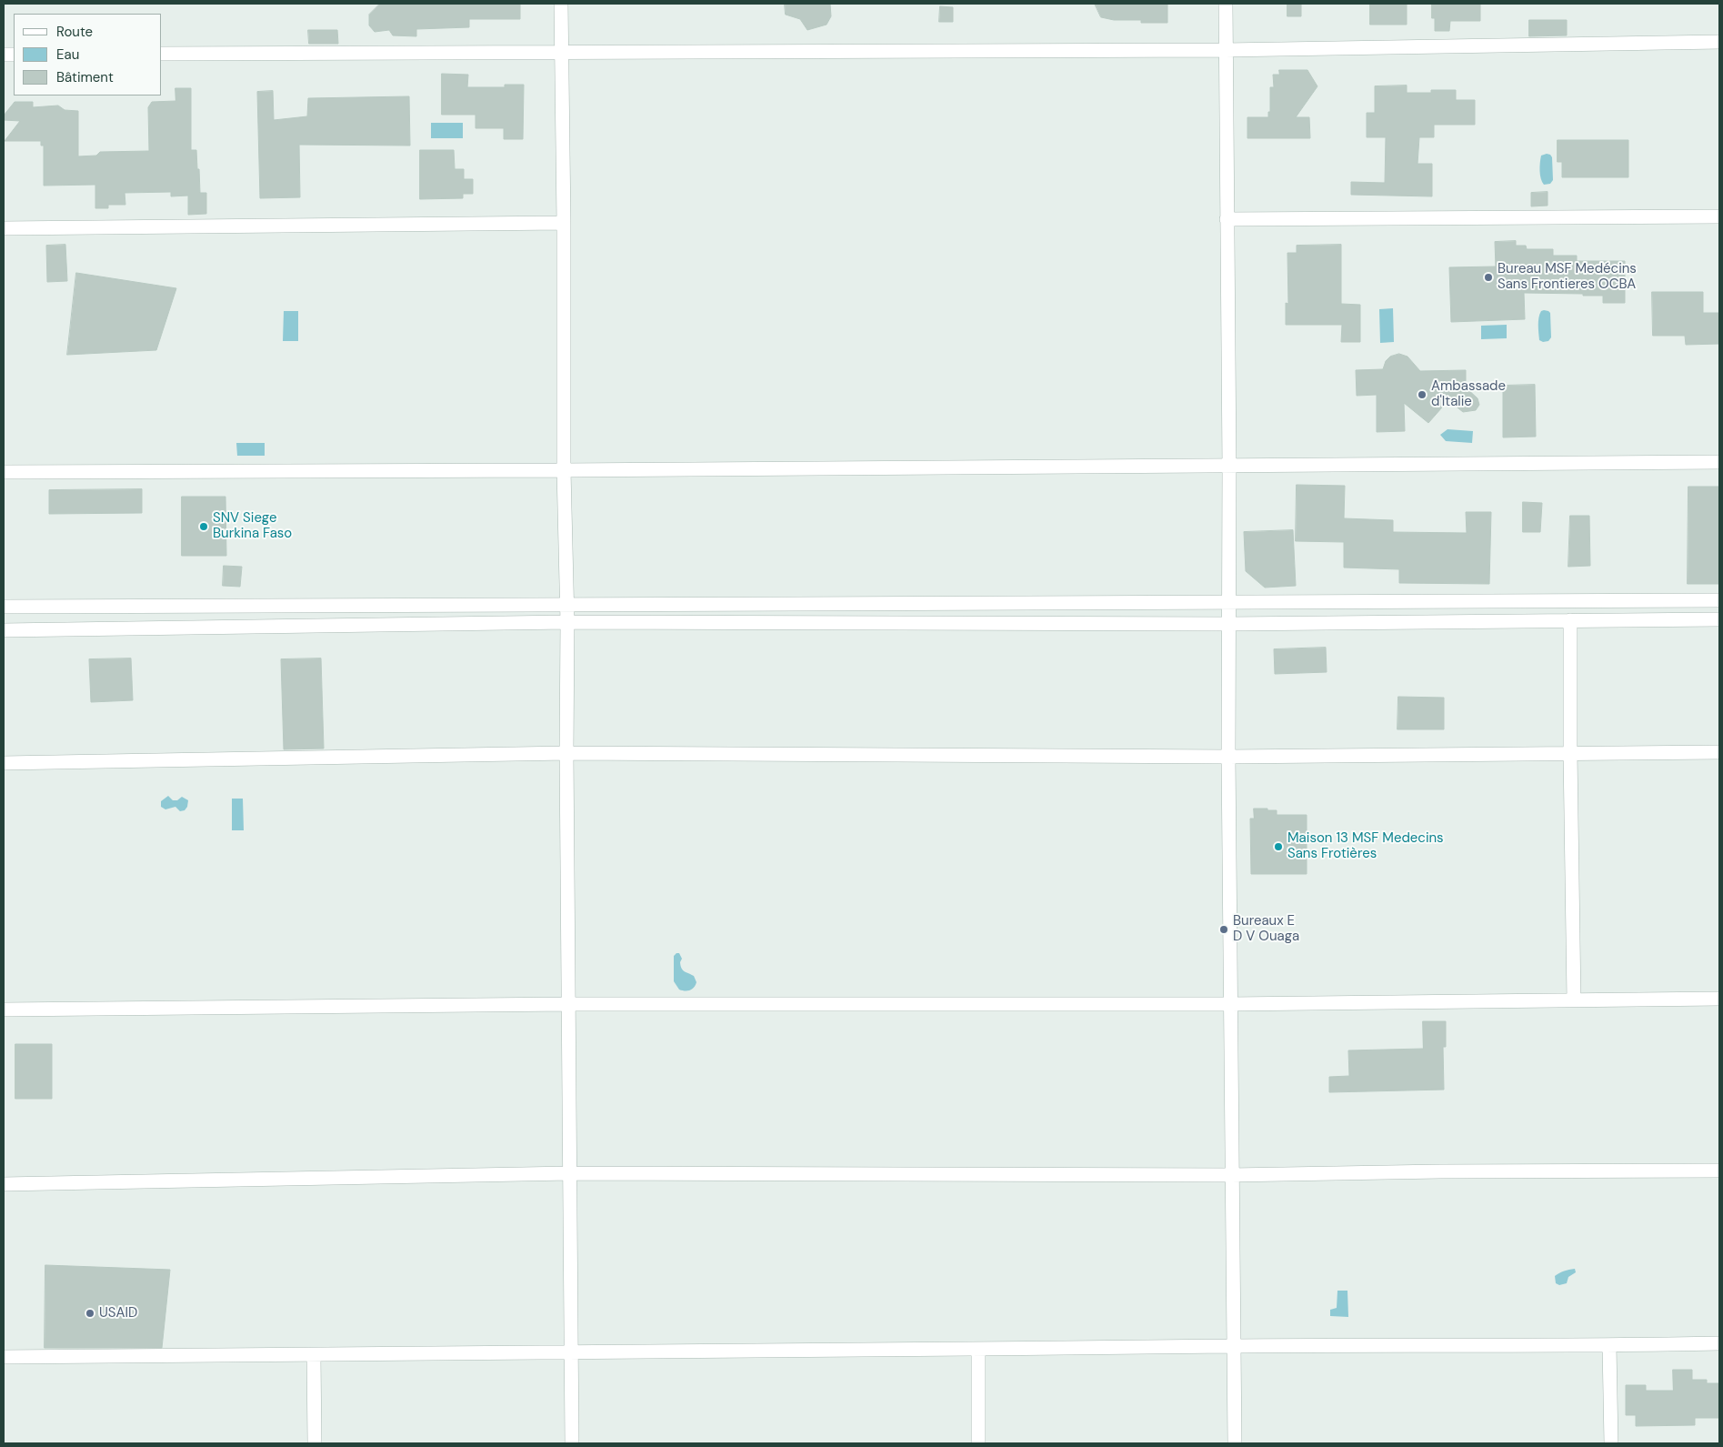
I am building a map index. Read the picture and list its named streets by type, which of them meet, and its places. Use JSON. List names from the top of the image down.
{
  "places": [
    "Bureau MSF Medécins Sans Frontieres OCBA",
    "Ambassade d'Italie",
    "SNV Siege Burkina Faso",
    "Maison 13 MSF Medecins Sans Frotières",
    "Bureaux E D V Ouaga",
    "USAID"
  ],
  "legend": ["Route", "Eau", "Bâtiment"]
}
